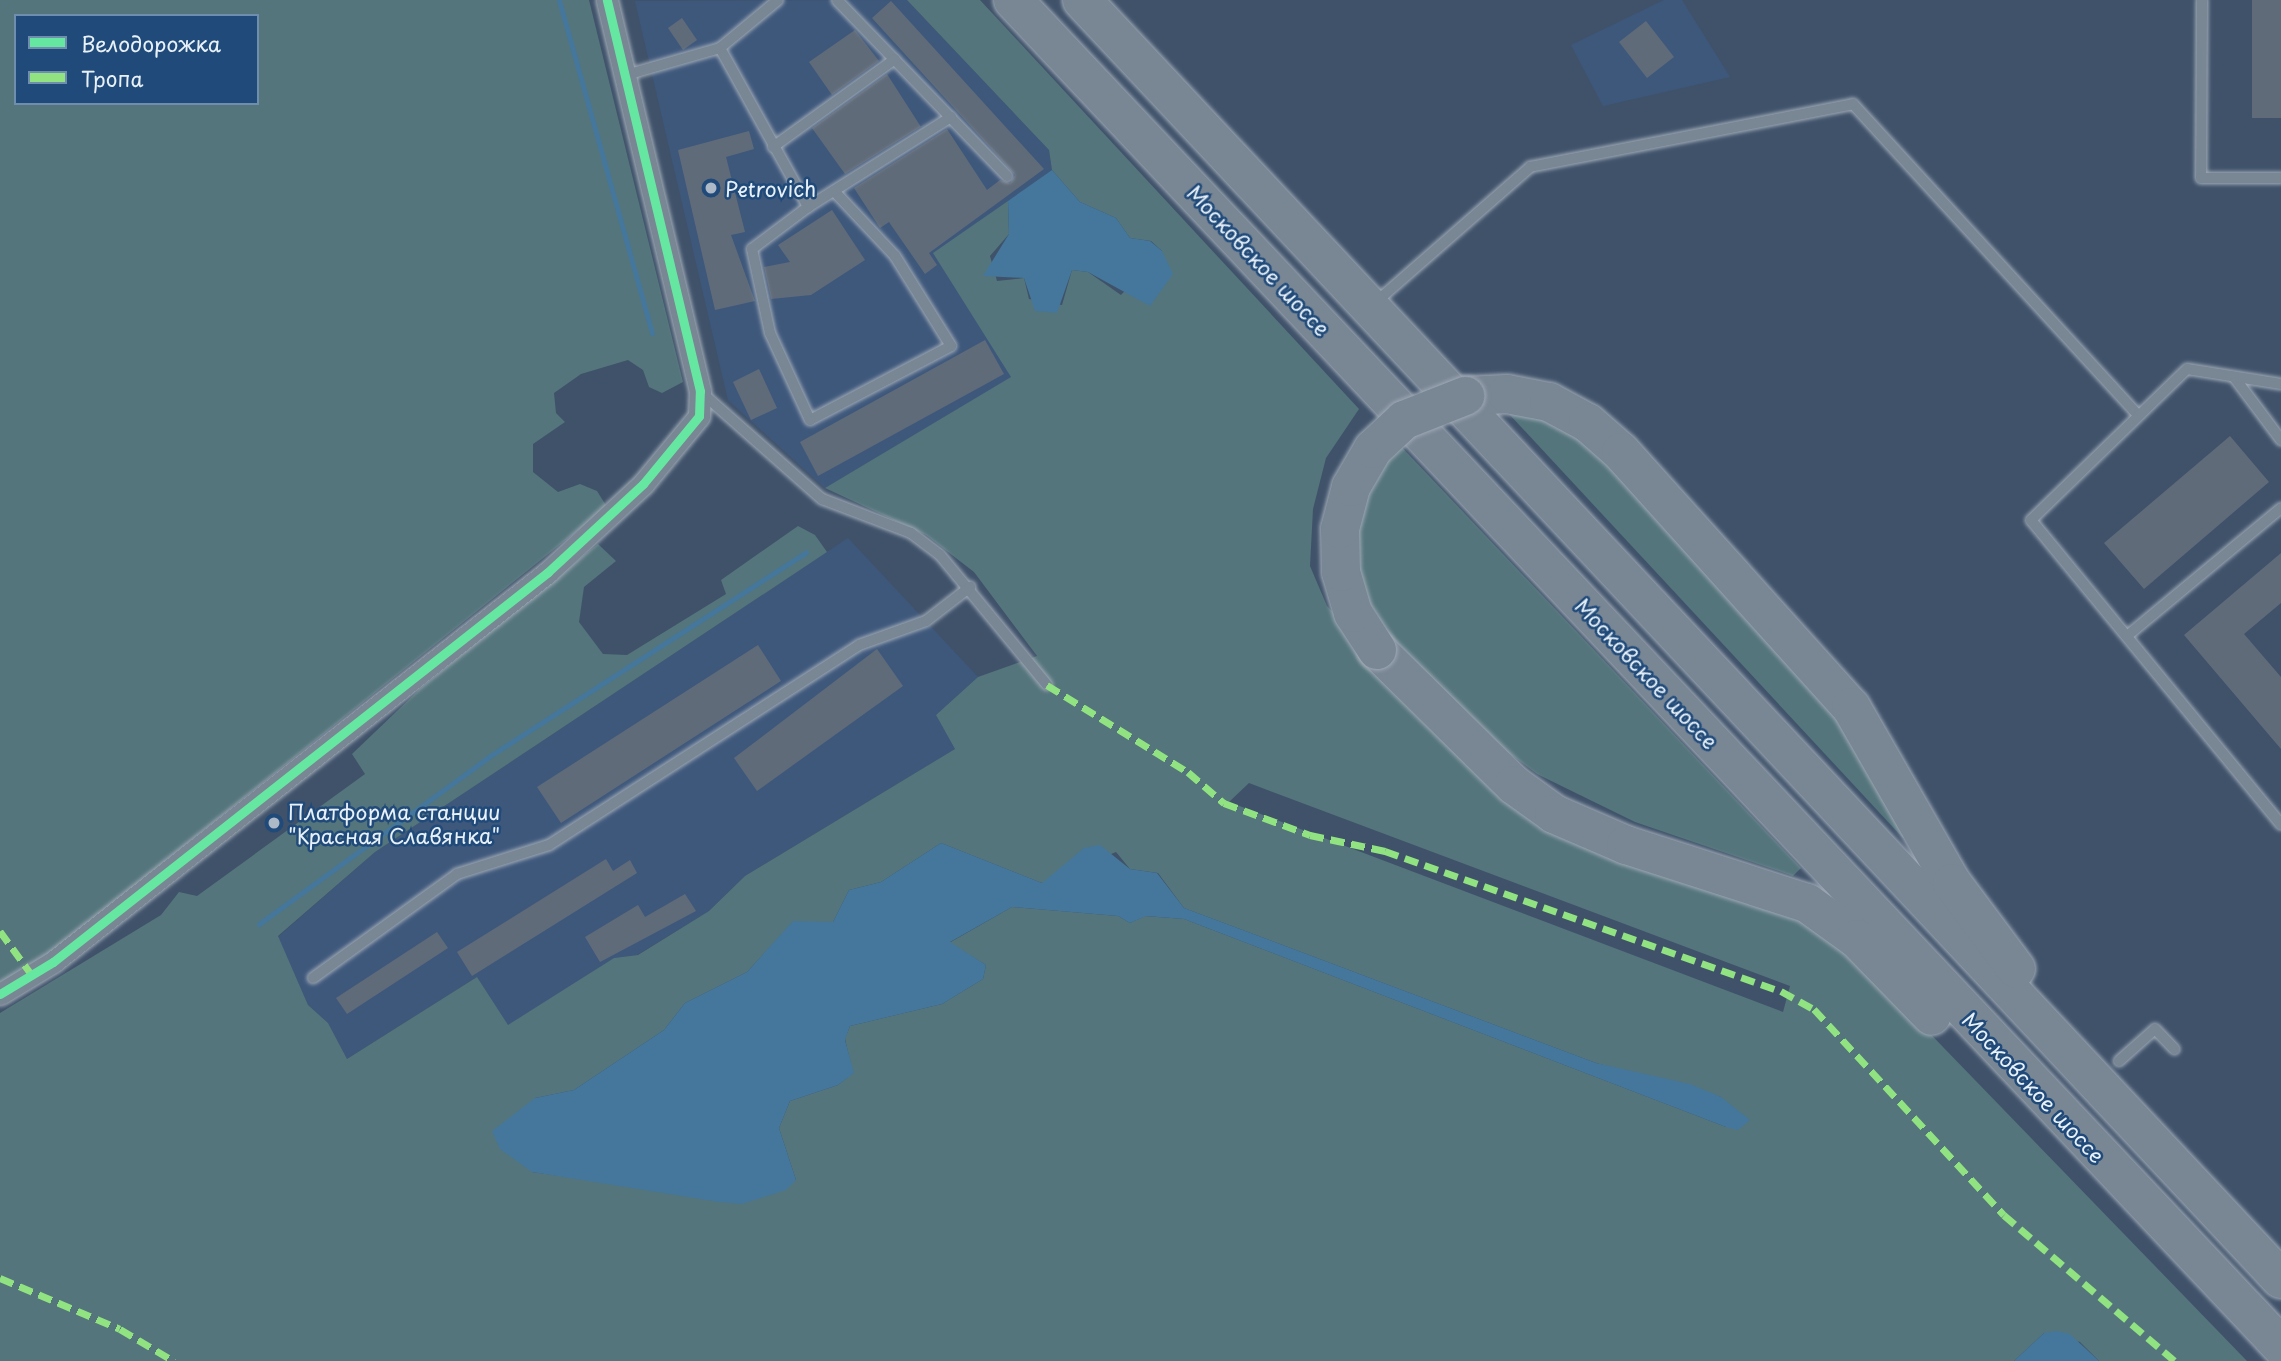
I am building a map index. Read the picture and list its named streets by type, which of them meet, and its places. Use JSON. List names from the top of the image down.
{
  "streets": {
    "highway": ["Московское шоссе"]
  },
  "places": ["Petrovich", "Платформа станции \"Красная Славянка\""],
  "legend": ["Велодорожка", "Тропа"]
}
